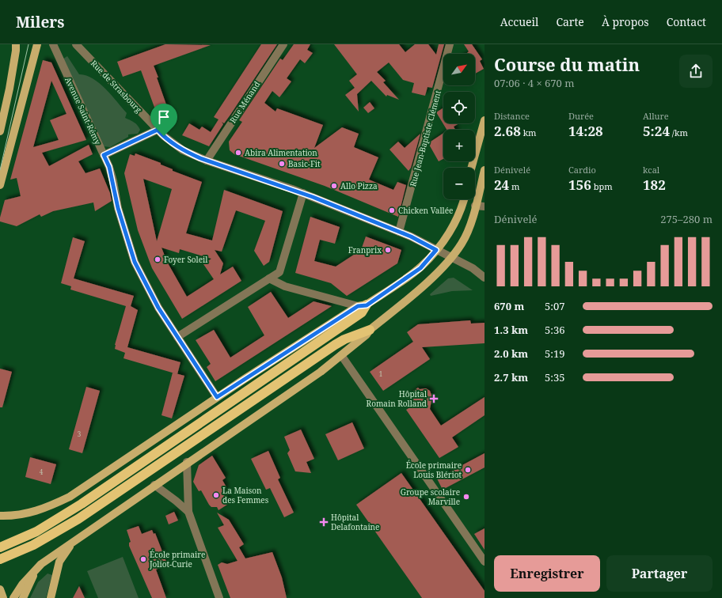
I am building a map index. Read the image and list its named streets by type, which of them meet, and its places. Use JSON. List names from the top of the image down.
{
  "streets": {
    "street": [
      "Rue de Strasbourg",
      "Rue Ménand",
      "Avenue Saint-Rémy",
      "Rue Jean-Baptiste Clément"
    ]
  },
  "crossings": [
    ["Rue de Strasbourg", "Rue Ménand"],
    ["Rue de Strasbourg", "Rue Jean-Baptiste Clément"]
  ],
  "places": {
    "other": [
      "Abira Alimentation",
      "Basic-Fit",
      "Allo Pizza",
      "Chicken Vallée",
      "Franprix",
      "Foyer Soleil",
      "École primaire Louis Blériot",
      "La Maison des Femmes",
      "Groupe scolaire Marville",
      "École primaire Joliot-Curie"
    ],
    "health": ["Hôpital Romain Rolland", "Hôpital Delafontaine"]
  },
  "house_numbers": ["1", "3", "4"],
  "north": "top right",
  "page": {
    "header": "Milers",
    "nav": [
      "Accueil",
      "Carte",
      "À propos",
      "Contact"
    ],
    "heading": ["Course du matin", "07:06 · 4 × 670 m"],
    "map_buttons": ["+", "−"],
    "stats": [
      ["Distance", "2.68 km"],
      ["Durée", "14:28"],
      ["Allure", "5:24 /km"],
      ["Dénivelé", "24 m"],
      ["Cardio", "156 bpm"],
      ["kcal", "182"]
    ],
    "chart": ["Dénivelé", "275–280 m"],
    "list": [
      {
        "name": "670 m",
        "note": "5:07"
      },
      {
        "name": "1.3 km",
        "note": "5:36"
      },
      {
        "name": "2.0 km",
        "note": "5:19"
      },
      {
        "name": "2.7 km",
        "note": "5:35"
      }
    ],
    "buttons": ["Enregistrer", "Partager"]
  }
}
